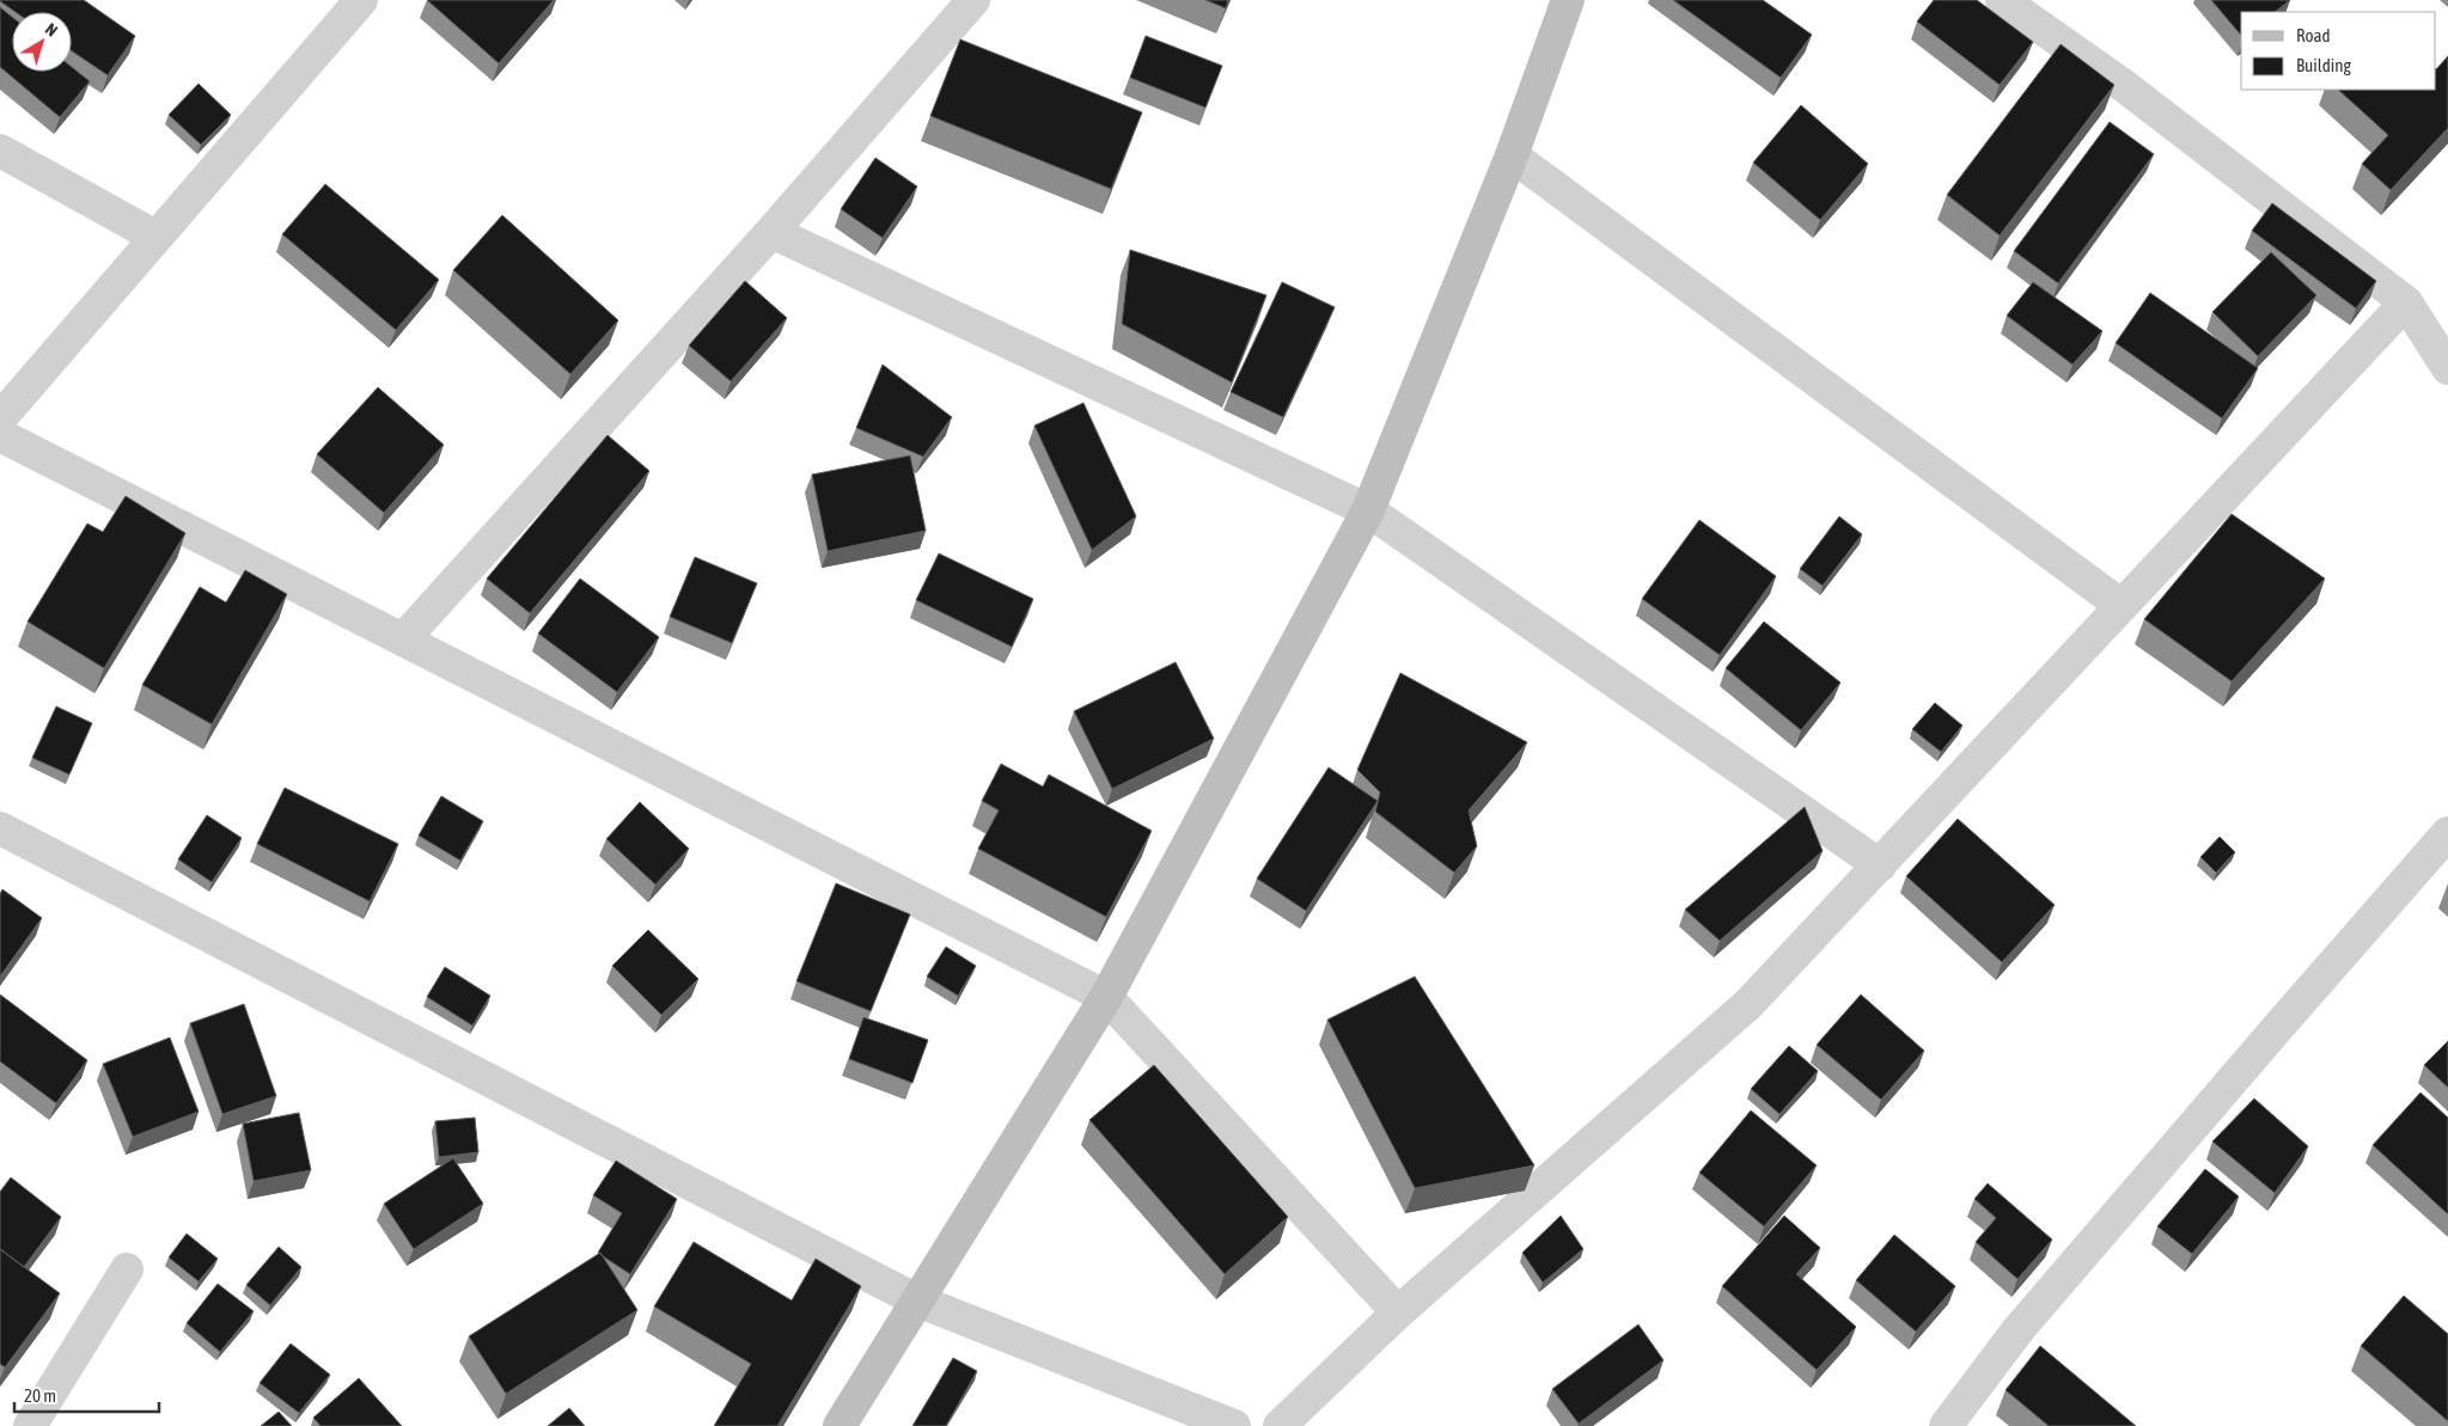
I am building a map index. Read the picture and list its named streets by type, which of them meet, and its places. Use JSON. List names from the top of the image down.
{
  "legend": ["Road", "Building"],
  "scale_bar": "20 m",
  "north": "top right"
}
